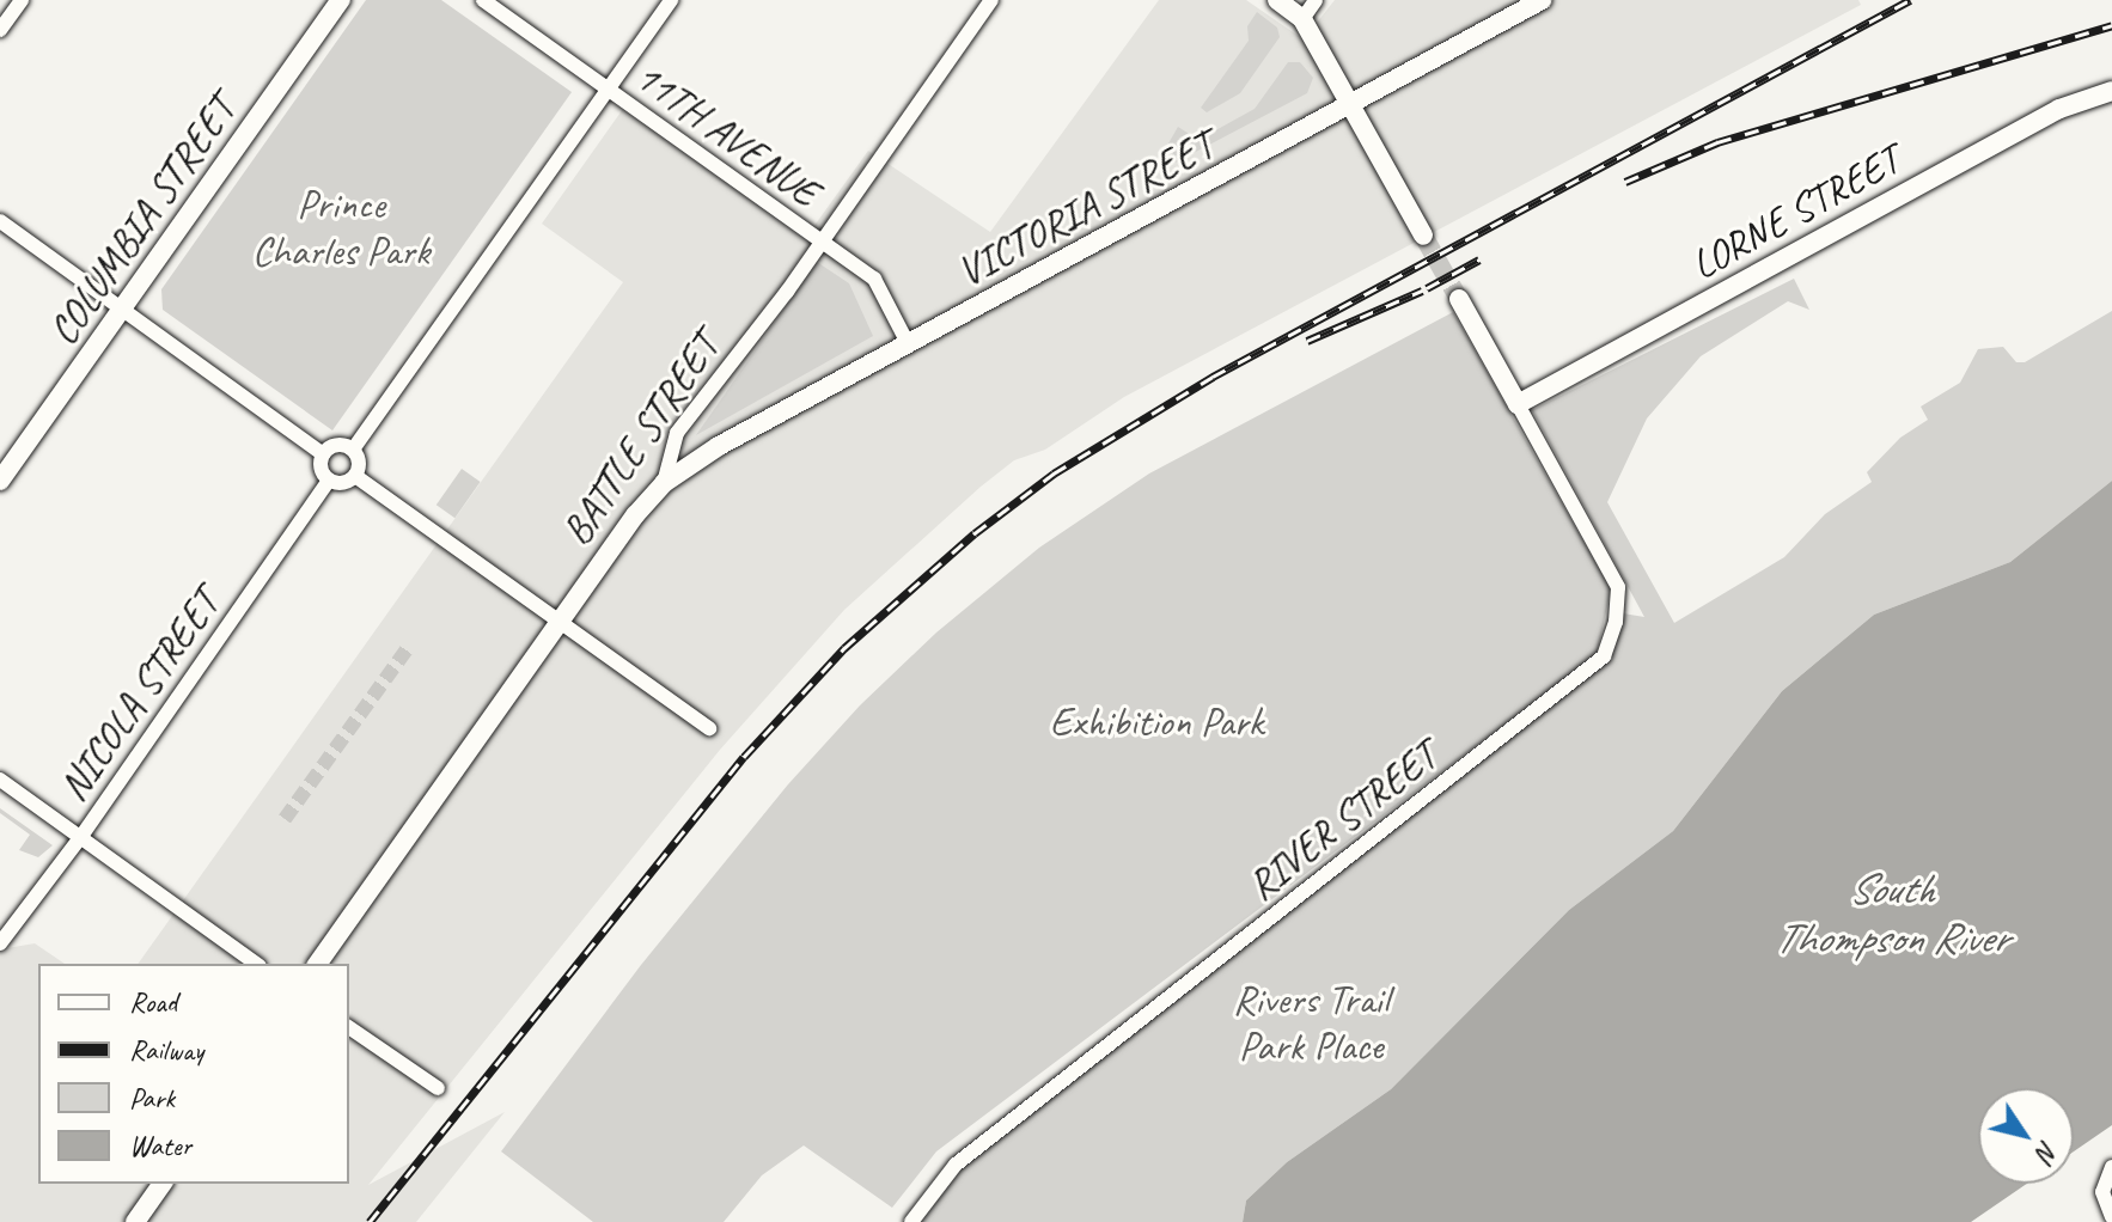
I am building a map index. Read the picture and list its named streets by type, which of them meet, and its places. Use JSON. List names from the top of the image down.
{
  "streets": {
    "main road": [
      "VICTORIA STREET",
      "LORNE STREET",
      "COLUMBIA STREET",
      "BATTLE STREET"
    ],
    "street": ["11TH AVENUE", "NICOLA STREET", "RIVER STREET"]
  },
  "crossings": [
    ["11TH AVENUE", "VICTORIA STREET"],
    ["11TH AVENUE", "BATTLE STREET"],
    ["VICTORIA STREET", "BATTLE STREET"],
    ["LORNE STREET", "RIVER STREET"]
  ],
  "water": ["South Thompson River"],
  "parks": ["Prince Charles Park", "Exhibition Park", "Rivers Trail Park Place"],
  "legend": [
    "Road",
    "Railway",
    "Park",
    "Water"
  ],
  "north": "bottom right"
}
